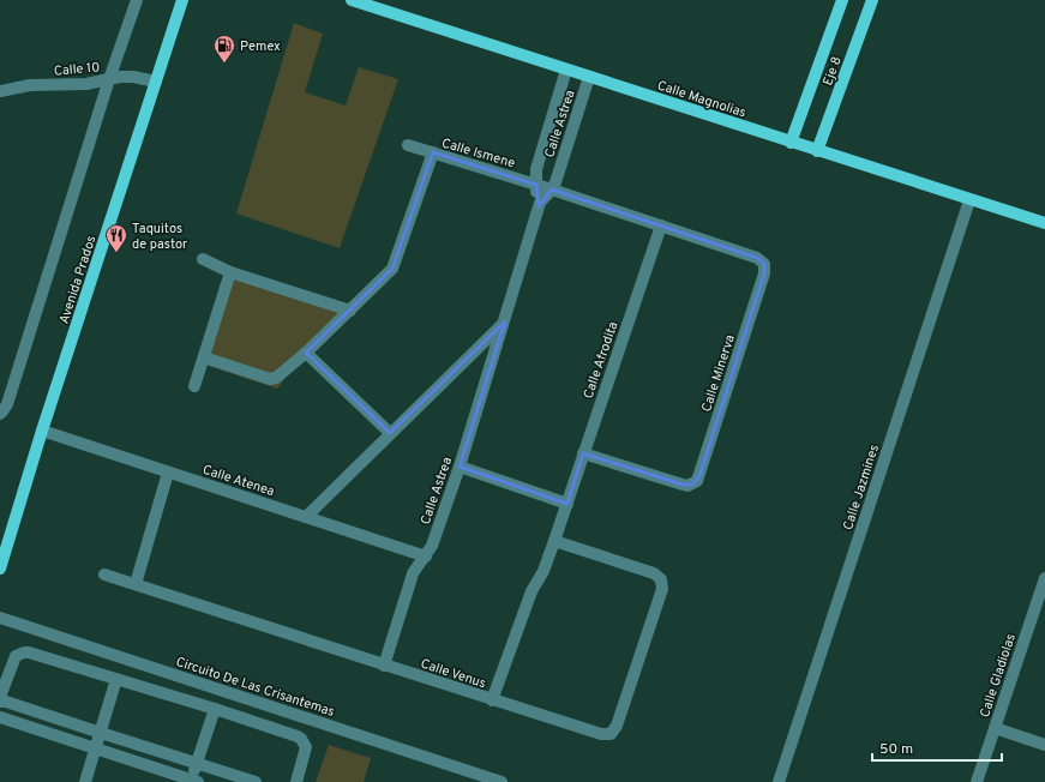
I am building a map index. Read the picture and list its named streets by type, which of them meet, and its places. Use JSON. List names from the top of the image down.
{
  "streets": {
    "main road": ["Eje 8", "Calle Magnolias", "Avenida Prados"],
    "street": [
      "Calle 10",
      "Calle Astrea",
      "Calle Ismene",
      "Calle Afrodita",
      "Calle Minerva",
      "Calle Atenea",
      "Calle Jazmines",
      "Calle Venus",
      "Calle Gladiolas",
      "Circuito De Las Crisantemas"
    ]
  },
  "crossings": [
    ["Calle 10", "Avenida Prados"],
    ["Eje 8", "Calle Magnolias"],
    ["Calle Magnolias", "Calle Astrea"],
    ["Calle Magnolias", "Calle Jazmines"],
    ["Calle Astrea", "Calle Ismene"],
    ["Calle Astrea", "Calle Atenea"],
    ["Calle Astrea", "Calle Venus"],
    ["Calle Ismene", "Calle Afrodita"],
    ["Calle Ismene", "Calle Minerva"],
    ["Avenida Prados", "Calle Atenea"],
    ["Calle Afrodita", "Calle Minerva"],
    ["Calle Afrodita", "Calle Venus"]
  ],
  "places": {
    "fuel station": ["Pemex"],
    "restaurant": ["Taquitos de pastor"]
  },
  "scale_bar": "50 m"
}
